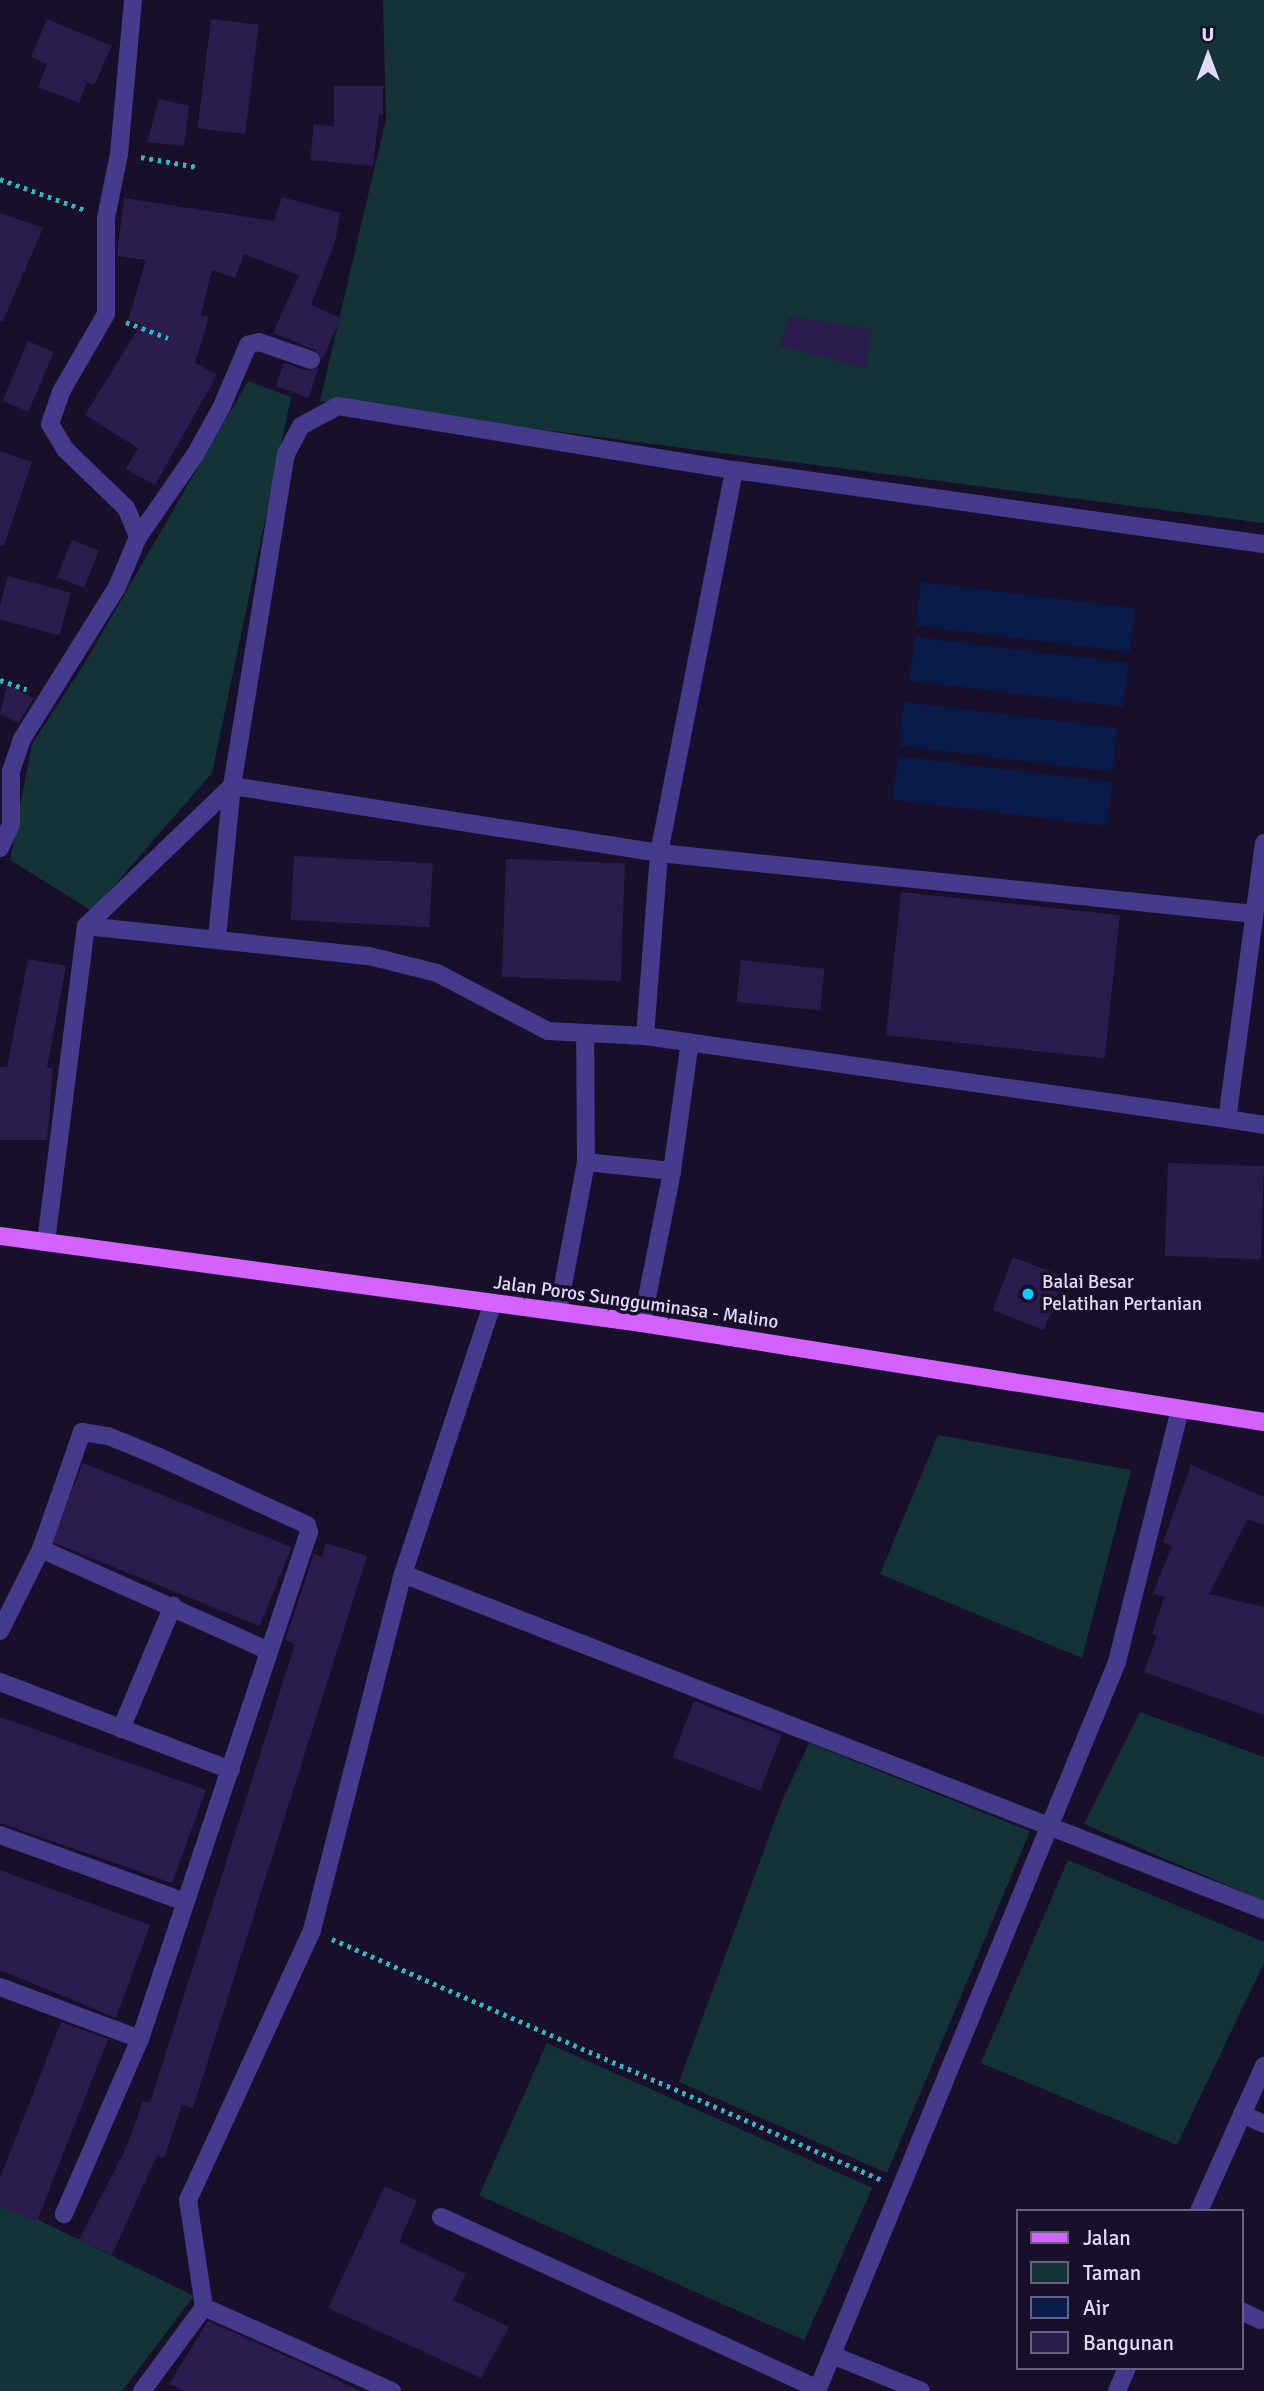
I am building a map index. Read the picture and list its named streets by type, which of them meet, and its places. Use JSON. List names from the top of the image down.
{
  "streets": {
    "main road": ["Jalan Poros Sungguminasa - Malino"]
  },
  "places": ["Balai Besar Pelatihan Pertanian"],
  "legend": [
    "Jalan",
    "Taman",
    "Air",
    "Bangunan"
  ],
  "north": "top"
}
